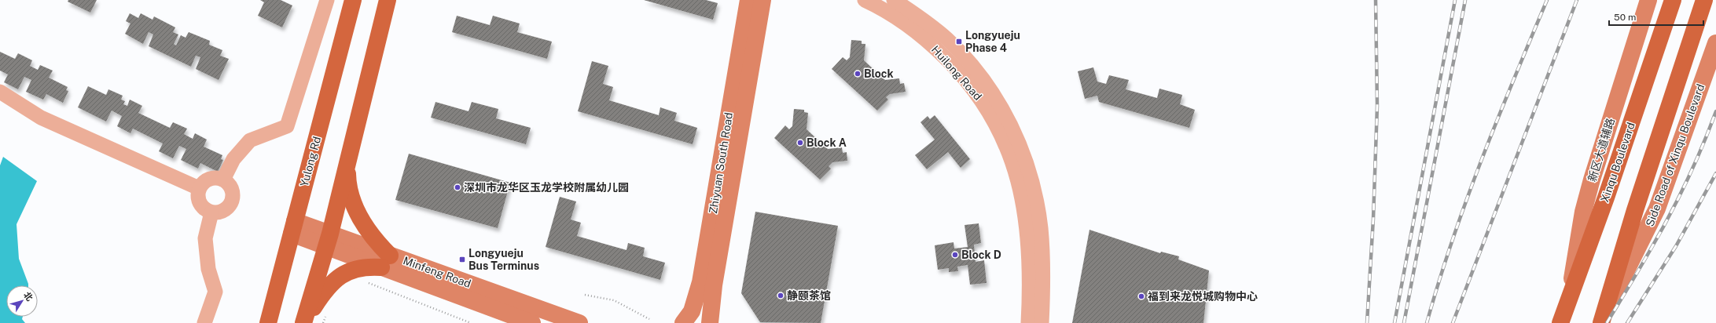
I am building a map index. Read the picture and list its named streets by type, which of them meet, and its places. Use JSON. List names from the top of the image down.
{
  "streets": {
    "main road": [
      "新区大道辅路",
      "Side Road of Xinqu Boulevard",
      "Yulong Rd",
      "Xinqu Boulevard",
      "Zhiyuan South Road",
      "Minfeng Road"
    ],
    "street": ["Huilong Road"]
  },
  "crossings": [
    ["新区大道辅路", "Xinqu Boulevard"],
    ["Yulong Rd", "Minfeng Road"]
  ],
  "places": {
    "transit": ["Longyueju Phase 4", "Longyueju Bus Terminus"],
    "other": [
      "Block",
      "Block A",
      "深圳市龙华区玉龙学校附属幼儿园",
      "Block D",
      "静颐茶馆",
      "福到来龙悦城购物中心"
    ]
  },
  "scale_bar": "50 m",
  "north": "top right"
}
